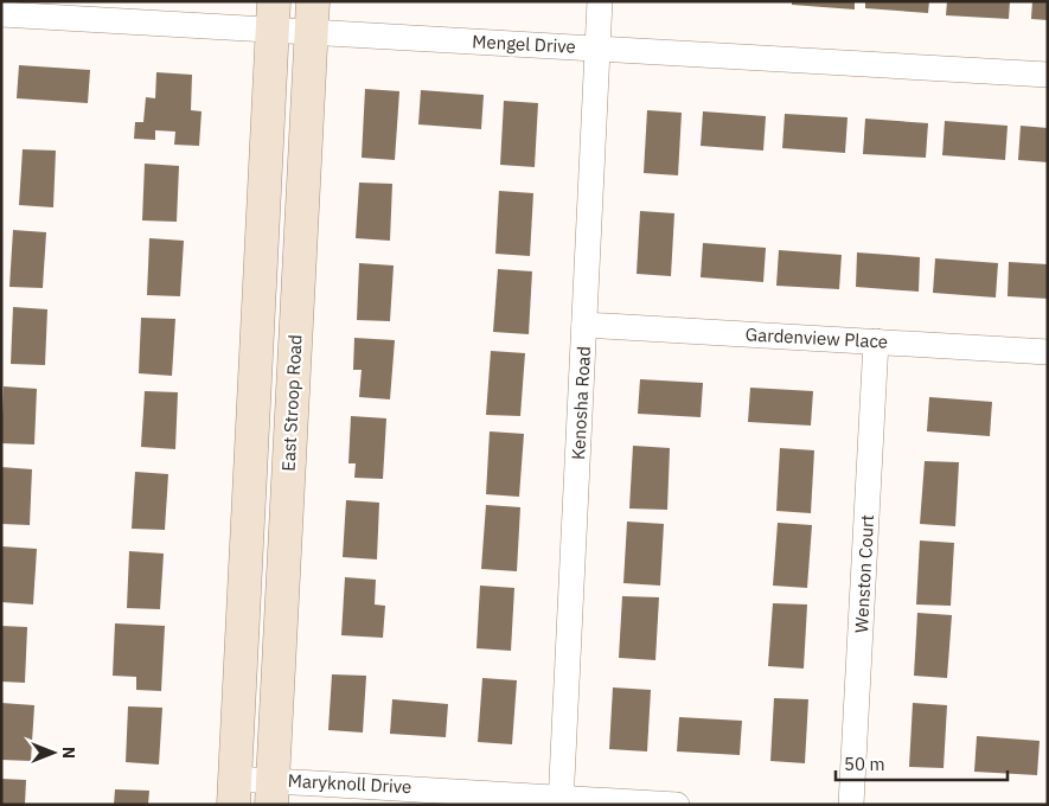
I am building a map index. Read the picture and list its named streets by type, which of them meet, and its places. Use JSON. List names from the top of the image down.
{
  "streets": {
    "main road": ["East Stroop Road"],
    "street": [
      "Mengel Drive",
      "Gardenview Place",
      "Kenosha Road",
      "Wenston Court",
      "Maryknoll Drive"
    ]
  },
  "crossings": [
    ["Mengel Drive", "East Stroop Road"],
    ["Mengel Drive", "Kenosha Road"],
    ["Gardenview Place", "Kenosha Road"],
    ["Gardenview Place", "Wenston Court"],
    ["East Stroop Road", "Maryknoll Drive"],
    ["Kenosha Road", "Maryknoll Drive"]
  ],
  "scale_bar": "50 m",
  "north": "right"
}
